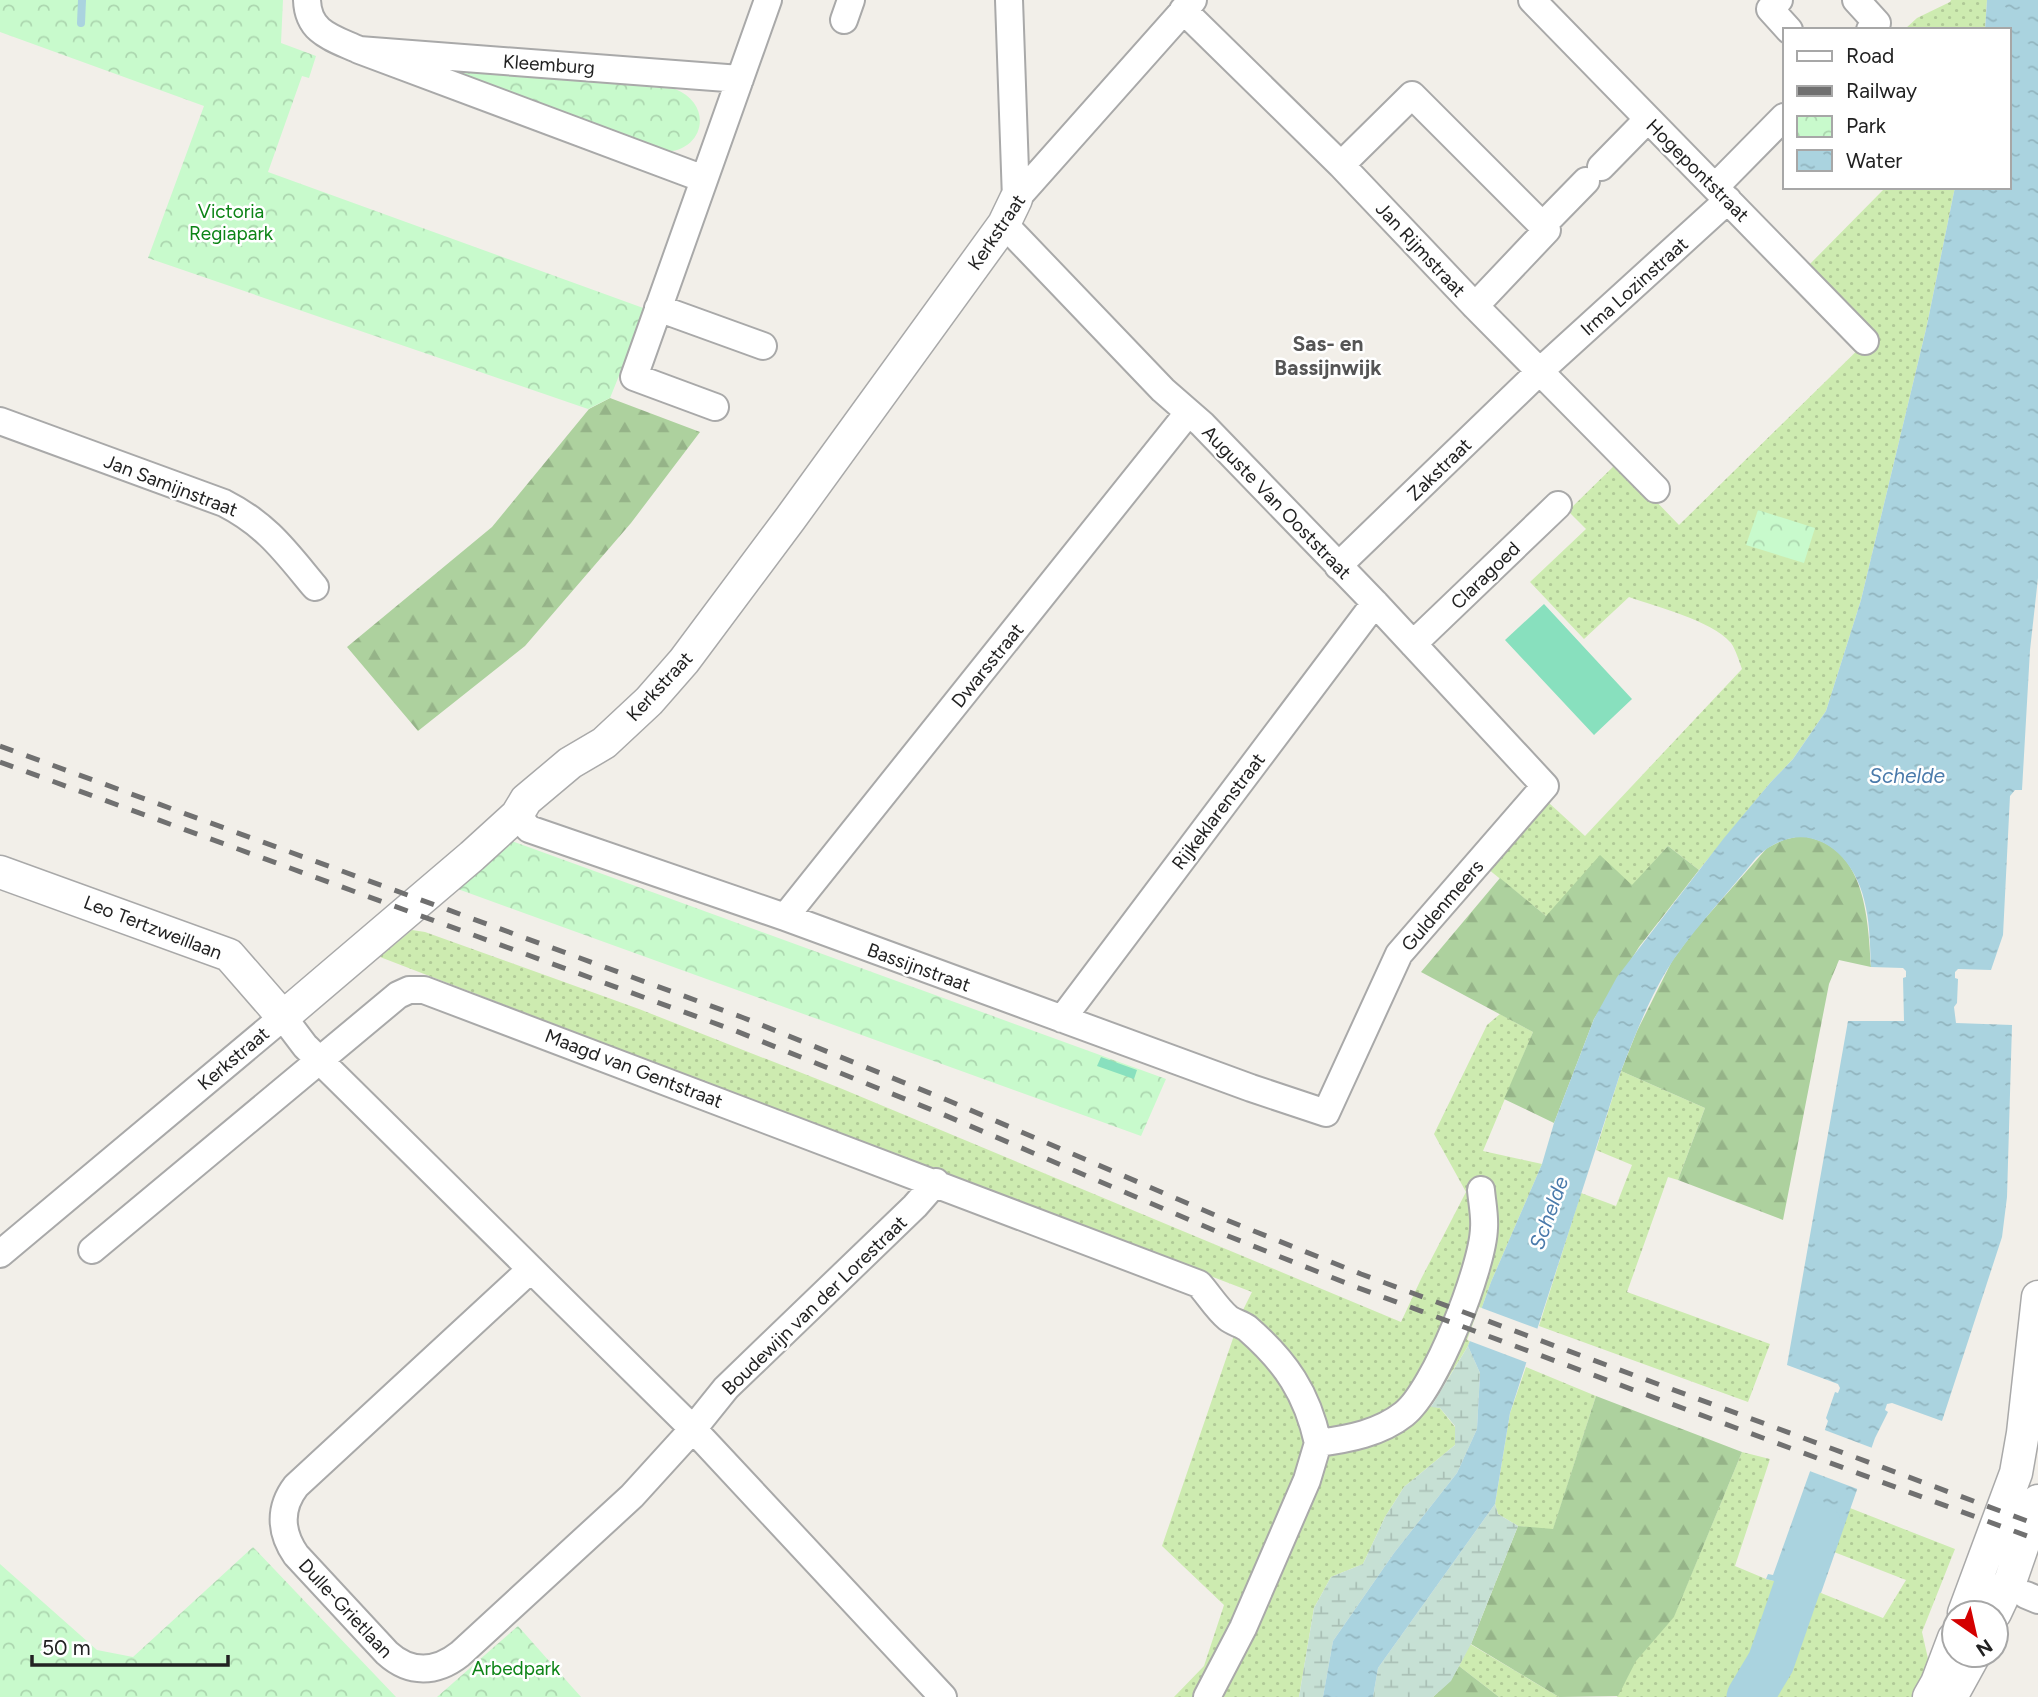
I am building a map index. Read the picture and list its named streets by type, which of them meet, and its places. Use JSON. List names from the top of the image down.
{
  "streets": {
    "street": [
      "Kleemburg",
      "Hogepontstraat",
      "Kerkstraat",
      "Jan Rijmstraat",
      "Irma Lozinstraat",
      "Zakstraat",
      "Jan Samijnstraat",
      "Auguste Van Ooststraat",
      "Claragoed",
      "Dwarsstraat",
      "Rijkeklarenstraat",
      "Guldenmeers",
      "Leo Tertzweillaan",
      "Bassijnstraat",
      "Maagd van Gentstraat",
      "Boudewijn van der Lorestraat",
      "Dulle-Grietlaan"
    ]
  },
  "crossings": [
    ["Hogepontstraat", "Irma Lozinstraat"],
    ["Kerkstraat", "Jan Rijmstraat"],
    ["Kerkstraat", "Auguste Van Ooststraat"],
    ["Kerkstraat", "Leo Tertzweillaan"],
    ["Kerkstraat", "Bassijnstraat"],
    ["Jan Rijmstraat", "Irma Lozinstraat"],
    ["Jan Rijmstraat", "Zakstraat"],
    ["Irma Lozinstraat", "Zakstraat"],
    ["Zakstraat", "Auguste Van Ooststraat"],
    ["Auguste Van Ooststraat", "Claragoed"],
    ["Auguste Van Ooststraat", "Dwarsstraat"],
    ["Auguste Van Ooststraat", "Rijkeklarenstraat"],
    ["Auguste Van Ooststraat", "Guldenmeers"],
    ["Dwarsstraat", "Bassijnstraat"],
    ["Rijkeklarenstraat", "Bassijnstraat"],
    ["Guldenmeers", "Bassijnstraat"],
    ["Maagd van Gentstraat", "Boudewijn van der Lorestraat"],
    ["Boudewijn van der Lorestraat", "Dulle-Grietlaan"]
  ],
  "districts": ["Sas- en Bassijnwijk"],
  "water": ["Schelde"],
  "parks": ["Victoria Regiapark", "Arbedpark"],
  "legend": [
    "Road",
    "Railway",
    "Park",
    "Water"
  ],
  "scale_bar": "50 m",
  "north": "bottom right"
}
